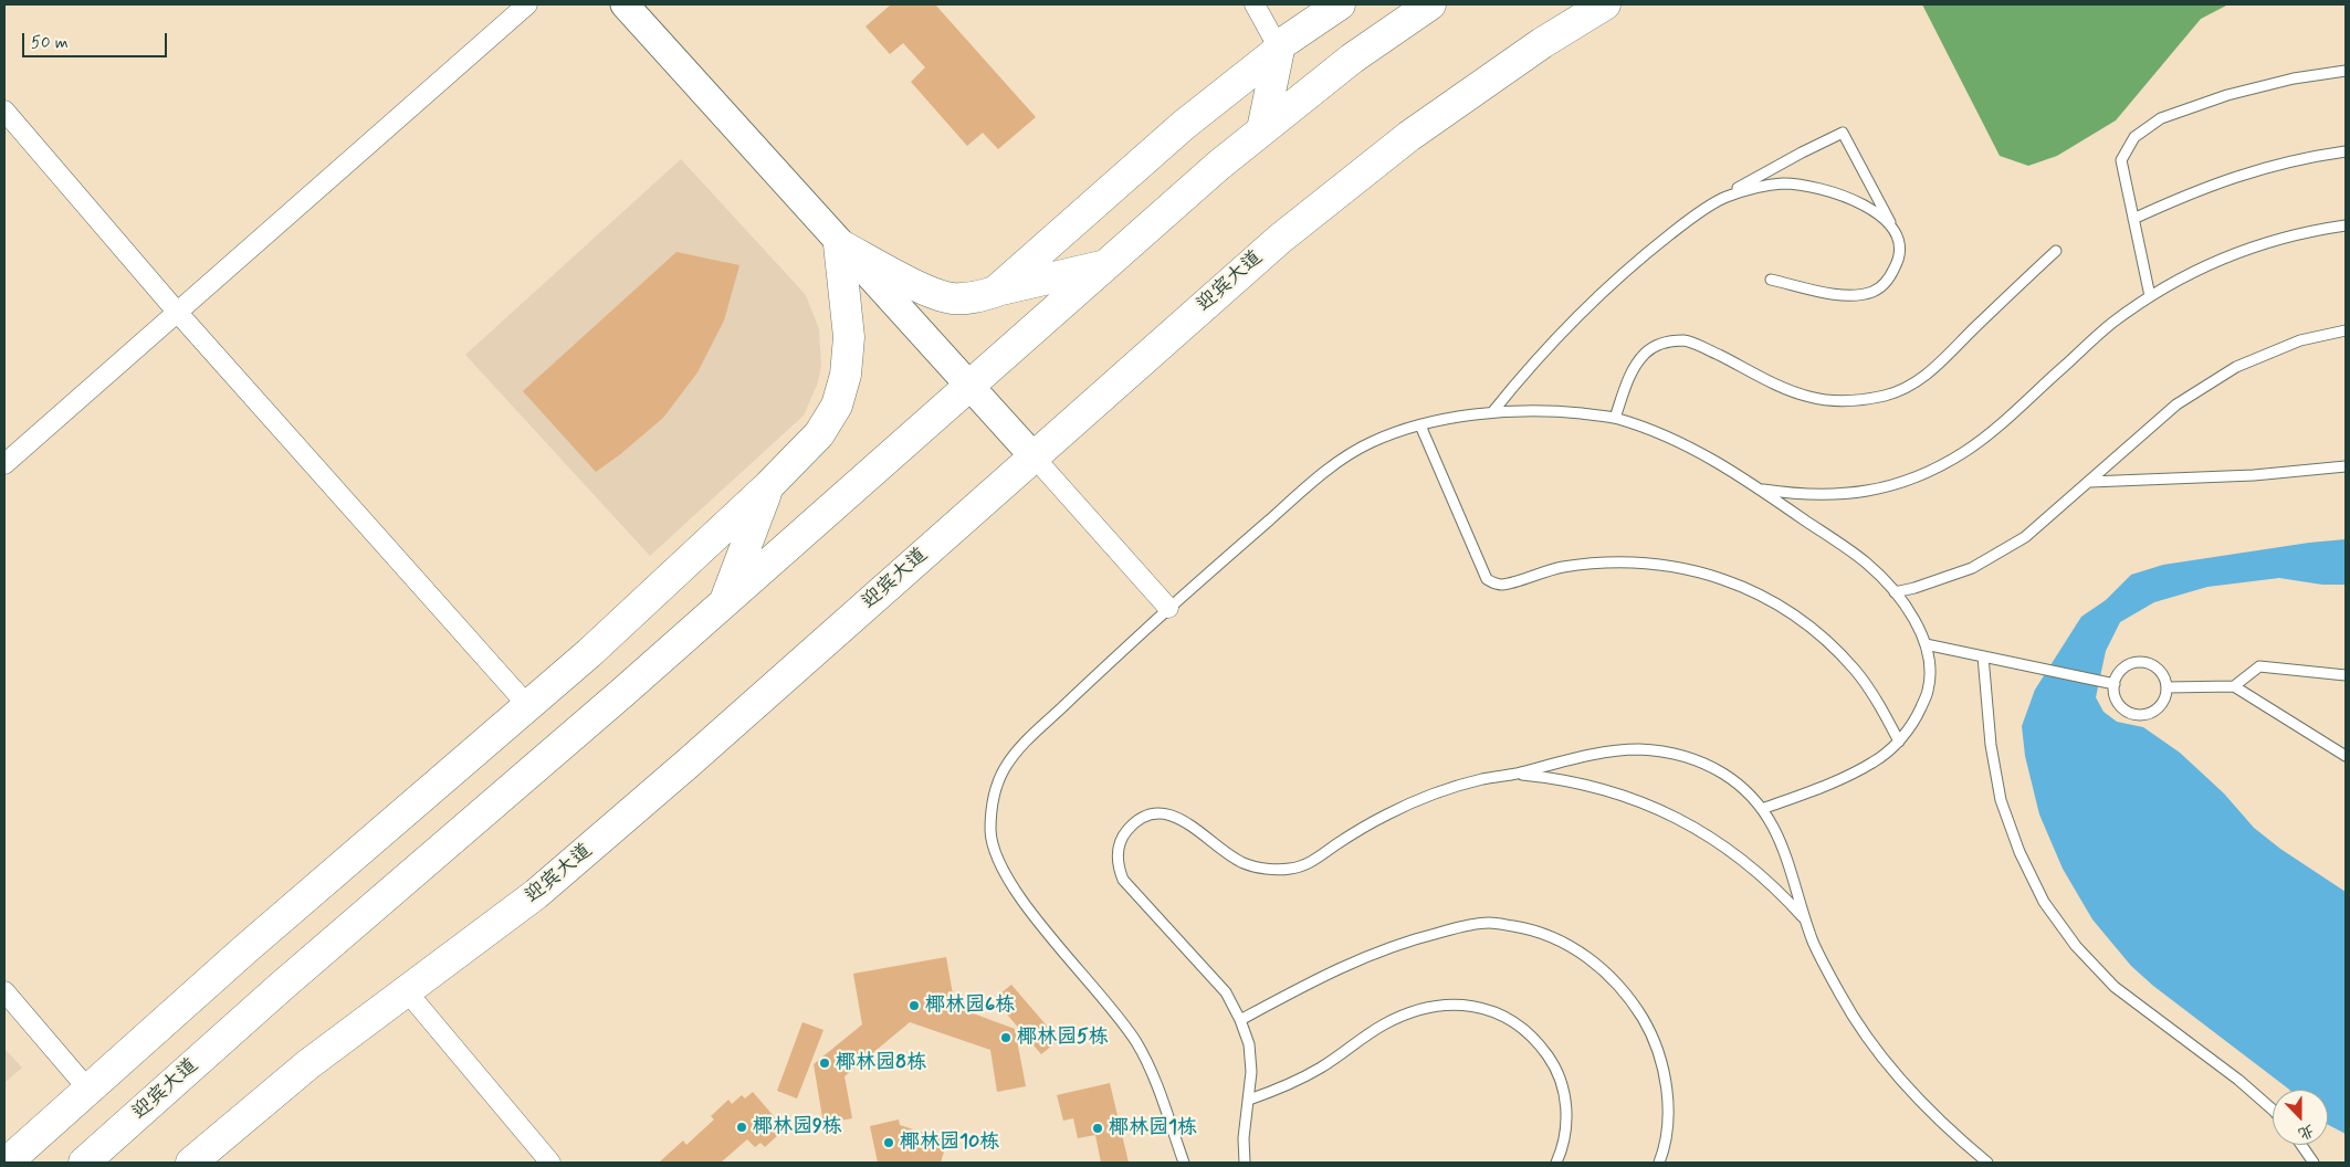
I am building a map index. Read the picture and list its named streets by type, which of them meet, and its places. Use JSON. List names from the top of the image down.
{
  "streets": {
    "main road": ["迎宾大道"]
  },
  "places": [
    "椰林园6栋",
    "椰林园5栋",
    "椰林园8栋",
    "椰林园9栋",
    "椰林园1栋",
    "椰林园10栋"
  ],
  "scale_bar": "50 m",
  "north": "bottom"
}
